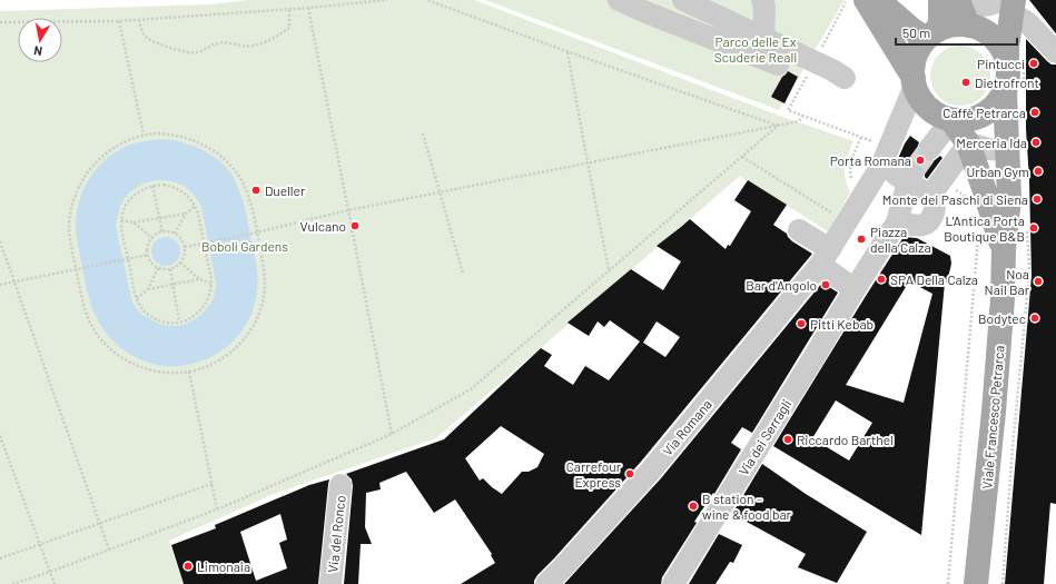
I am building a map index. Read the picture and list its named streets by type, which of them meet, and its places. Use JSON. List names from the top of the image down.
{
  "streets": {
    "main road": ["Viale Francesco Petrarca"],
    "street": ["Via Romana", "Via dei Serragli", "Via del Ronco"]
  },
  "parks": ["Parco delle Ex Scuderie Reali", "Boboli Gardens"],
  "places": [
    "Pintucci",
    "Dietrofront",
    "Caffè Petrarca",
    "Merceria Ida",
    "Porta Romana",
    "Urban Gym",
    "Dueller",
    "Monte dei Paschi di Siena",
    "Vulcano",
    "L'Antica Porta Boutique B&B",
    "Piazza della Calza",
    "SPA Della Calza",
    "Noa Nail Bar",
    "Bar d'Angolo",
    "Bodytec",
    "Pitti Kebab",
    "Riccardo Barthel",
    "Carrefour Express",
    "B station - wine & food bar",
    "Limonaia"
  ],
  "scale_bar": "50 m",
  "north": "bottom"
}
